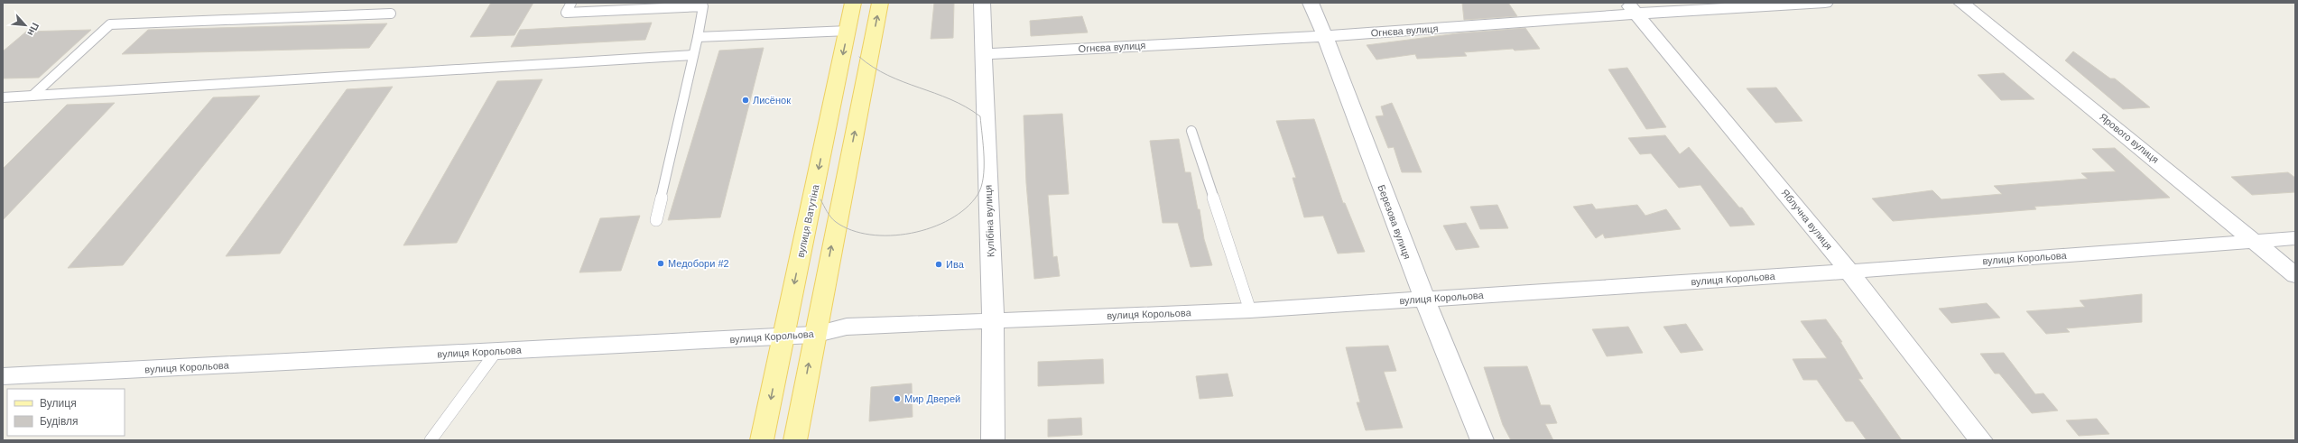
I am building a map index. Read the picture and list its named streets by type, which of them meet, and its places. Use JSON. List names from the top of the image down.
{
  "streets": {
    "main road": ["вулиця Ватутіна"],
    "street": [
      "Огнєва вулиця",
      "Ярового вулиця",
      "Яблучна вулиця",
      "Кулібіна вулиця",
      "Березова вулиця",
      "вулиця Корольова"
    ]
  },
  "crossings": [
    ["Огнєва вулиця", "Яблучна вулиця"],
    ["Огнєва вулиця", "Кулібіна вулиця"],
    ["Огнєва вулиця", "Березова вулиця"],
    ["Ярового вулиця", "вулиця Корольова"],
    ["Яблучна вулиця", "вулиця Корольова"],
    ["вулиця Ватутіна", "вулиця Корольова"],
    ["Кулібіна вулиця", "вулиця Корольова"],
    ["Березова вулиця", "вулиця Корольова"]
  ],
  "places": [
    "Лисёнок",
    "Медобори #2",
    "Ива",
    "Мир Дверей"
  ],
  "legend": ["Вулиця", "Будівля"],
  "north": "bottom right"
}
